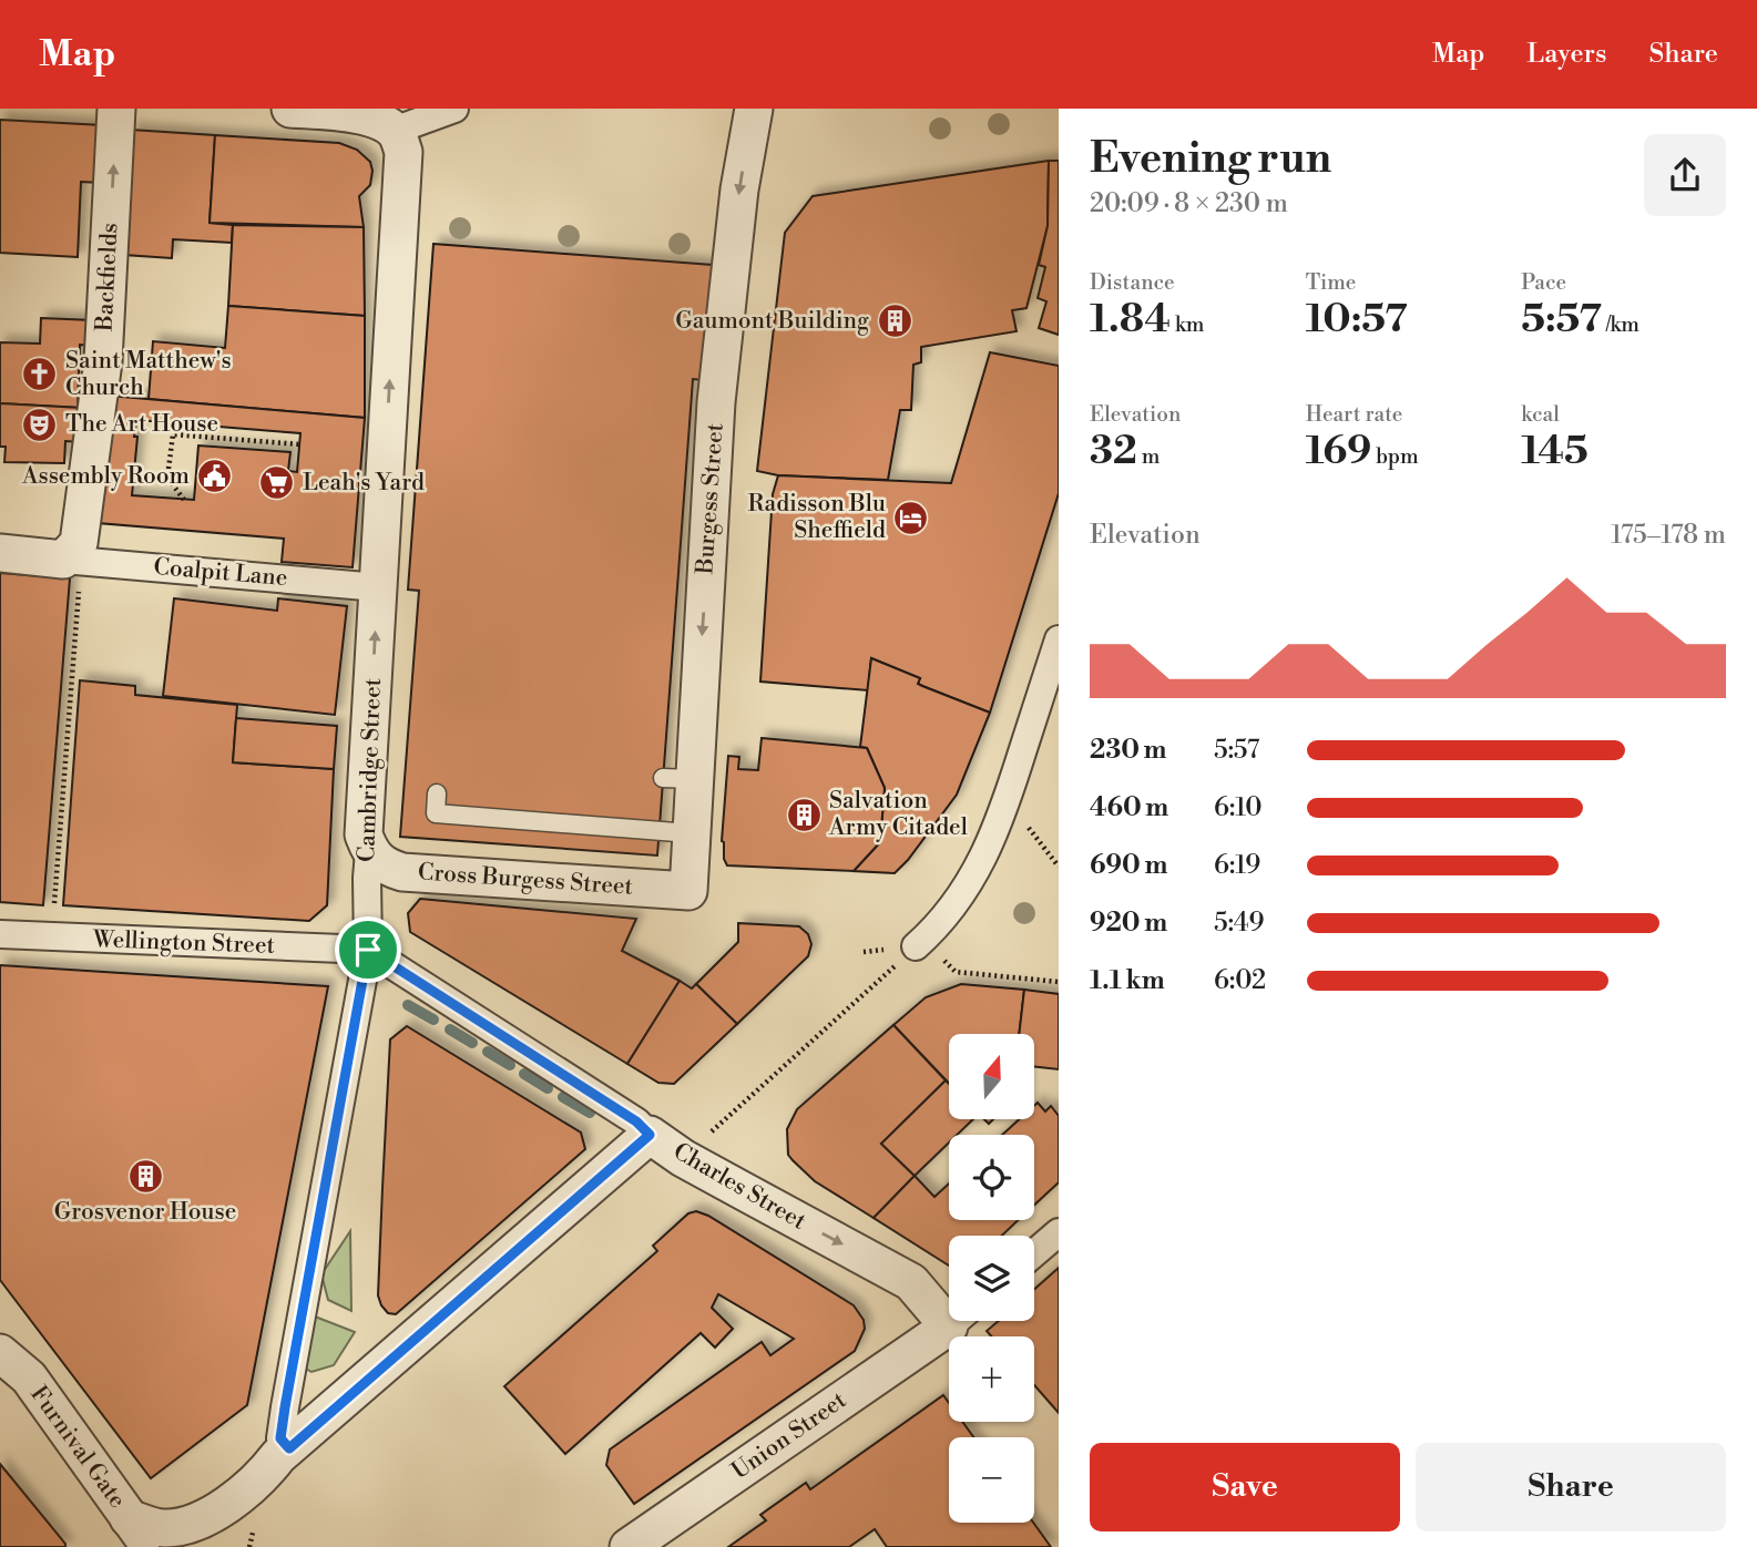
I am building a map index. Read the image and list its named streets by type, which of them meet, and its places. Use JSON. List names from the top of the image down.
{
  "streets": {
    "street": [
      "Backfields",
      "Burgess Street",
      "Coalpit Lane",
      "Cambridge Street",
      "Cross Burgess Street",
      "Wellington Street",
      "Charles Street",
      "Union Street",
      "Furnival Gate"
    ]
  },
  "crossings": [
    ["Backfields", "Coalpit Lane"],
    ["Burgess Street", "Cross Burgess Street"],
    ["Coalpit Lane", "Cambridge Street"],
    ["Cambridge Street", "Cross Burgess Street"],
    ["Cambridge Street", "Wellington Street"],
    ["Cambridge Street", "Charles Street"],
    ["Wellington Street", "Charles Street"]
  ],
  "one_way": [
    "Backfields",
    "Burgess Street",
    "Cambridge Street",
    "Charles Street"
  ],
  "places": {
    "building": ["Gaumont Building", "Salvation Army Citadel", "Grosvenor House"],
    "church": ["Saint Matthew's Church"],
    "theatre": ["The Art House"],
    "public building": ["Assembly Room"],
    "supermarket": ["Leah's Yard"],
    "hotel": ["Radisson Blu Sheffield"]
  },
  "north": "top",
  "page": {
    "header": "Map",
    "nav": ["Map", "Layers", "Share"],
    "heading": ["Evening run", "20:09 · 8 × 230 m"],
    "stats": [
      ["Distance", "1.84 km"],
      ["Time", "10:57"],
      ["Pace", "5:57 /km"],
      ["Elevation", "32 m"],
      ["Heart rate", "169 bpm"],
      ["kcal", "145"]
    ],
    "chart": ["Elevation", "175–178 m"],
    "list": [
      {
        "name": "230 m",
        "note": "5:57"
      },
      {
        "name": "460 m",
        "note": "6:10"
      },
      {
        "name": "690 m",
        "note": "6:19"
      },
      {
        "name": "920 m",
        "note": "5:49"
      },
      {
        "name": "1.1 km",
        "note": "6:02"
      }
    ],
    "map_buttons": ["+", "−"],
    "buttons": ["Save", "Share"]
  }
}
